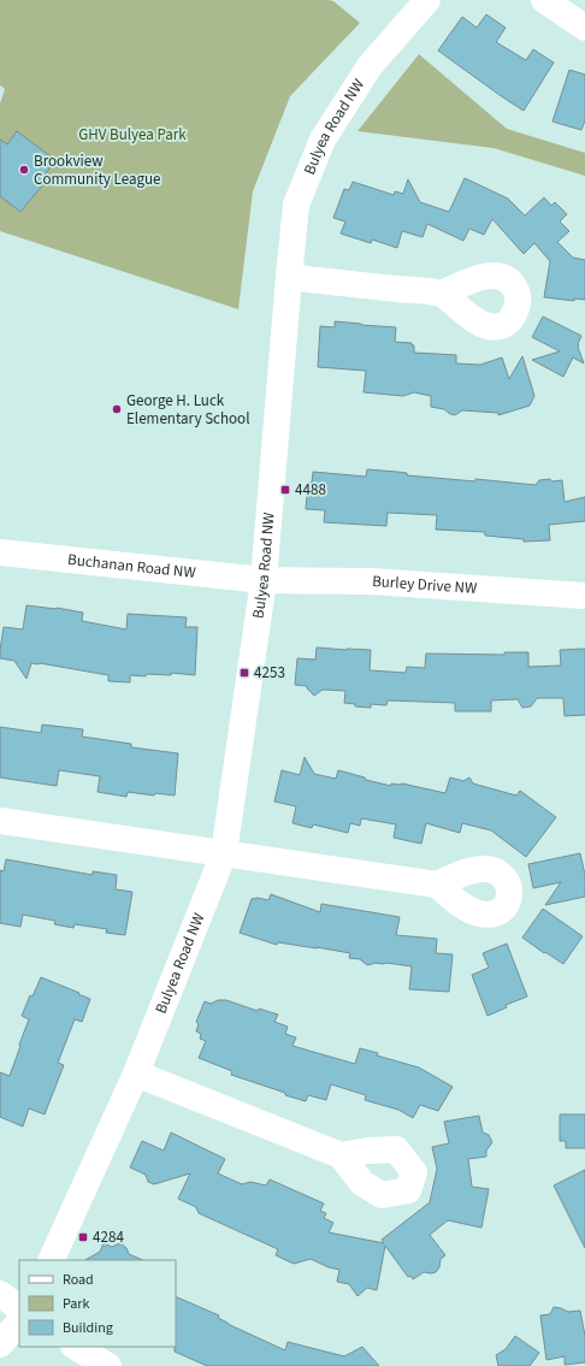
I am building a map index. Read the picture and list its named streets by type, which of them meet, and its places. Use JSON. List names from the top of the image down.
{
  "streets": {
    "street": ["Bulyea Road NW", "Buchanan Road NW", "Burley Drive NW"]
  },
  "crossings": [
    ["Bulyea Road NW", "Buchanan Road NW"],
    ["Bulyea Road NW", "Burley Drive NW"],
    ["Buchanan Road NW", "Burley Drive NW"]
  ],
  "parks": ["GHV Bulyea Park"],
  "places": {
    "other": ["Brookview Community League", "George H. Luck Elementary School"],
    "transit": ["4488", "4253", "4284"]
  },
  "legend": ["Road", "Park", "Building"]
}
